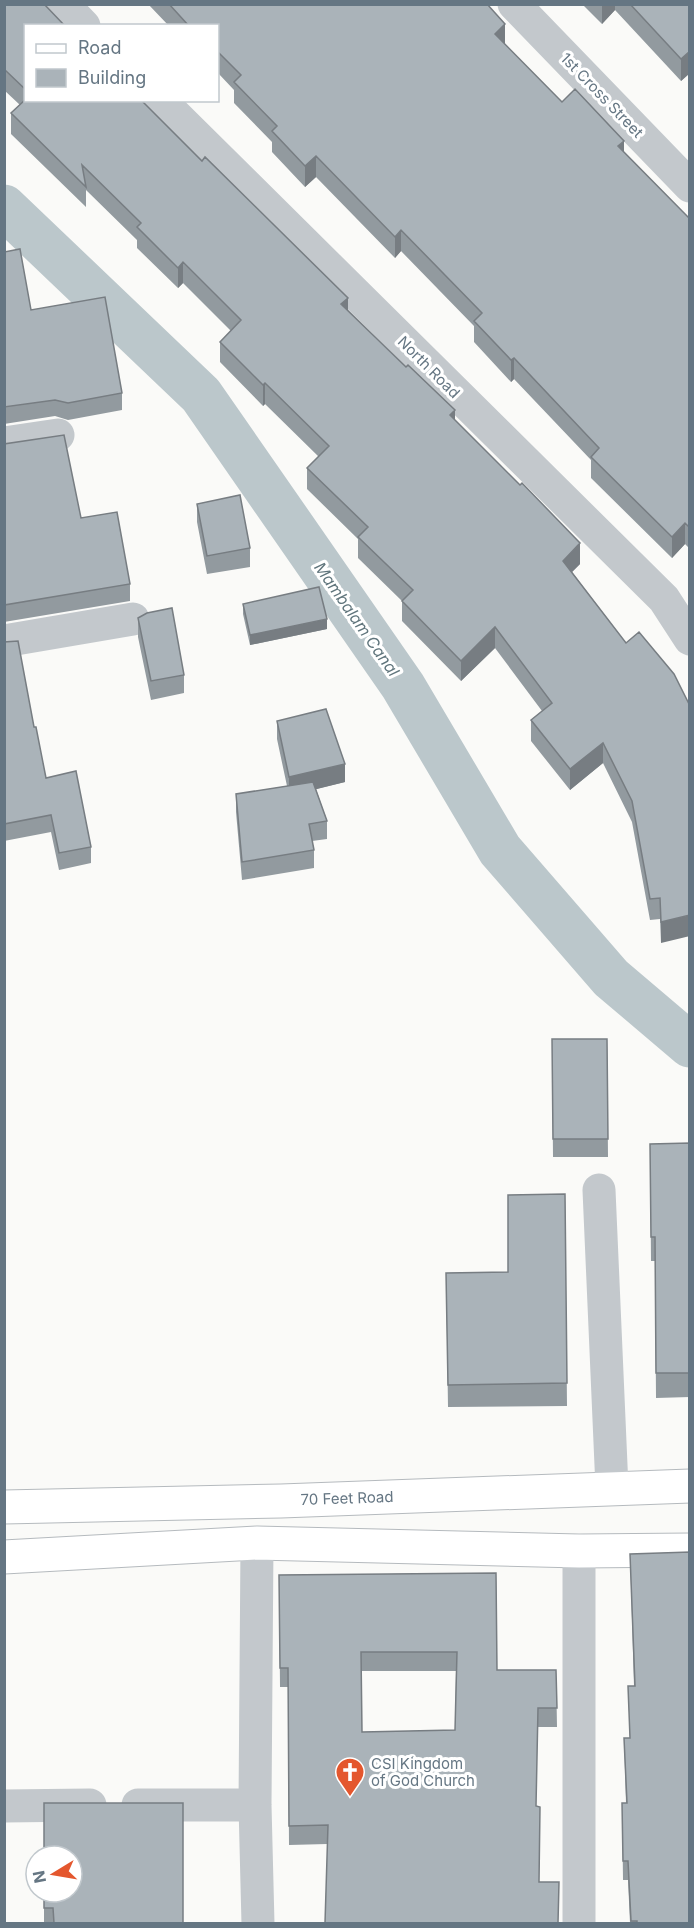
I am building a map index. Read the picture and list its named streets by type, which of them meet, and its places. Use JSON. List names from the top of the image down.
{
  "streets": {
    "main road": ["70 Feet Road"],
    "street": ["1st Cross Street", "North Road"]
  },
  "water": ["Mambalam Canal"],
  "places": {
    "church": ["CSI Kingdom of God Church"]
  },
  "legend": ["Road", "Building"],
  "north": "left"
}
